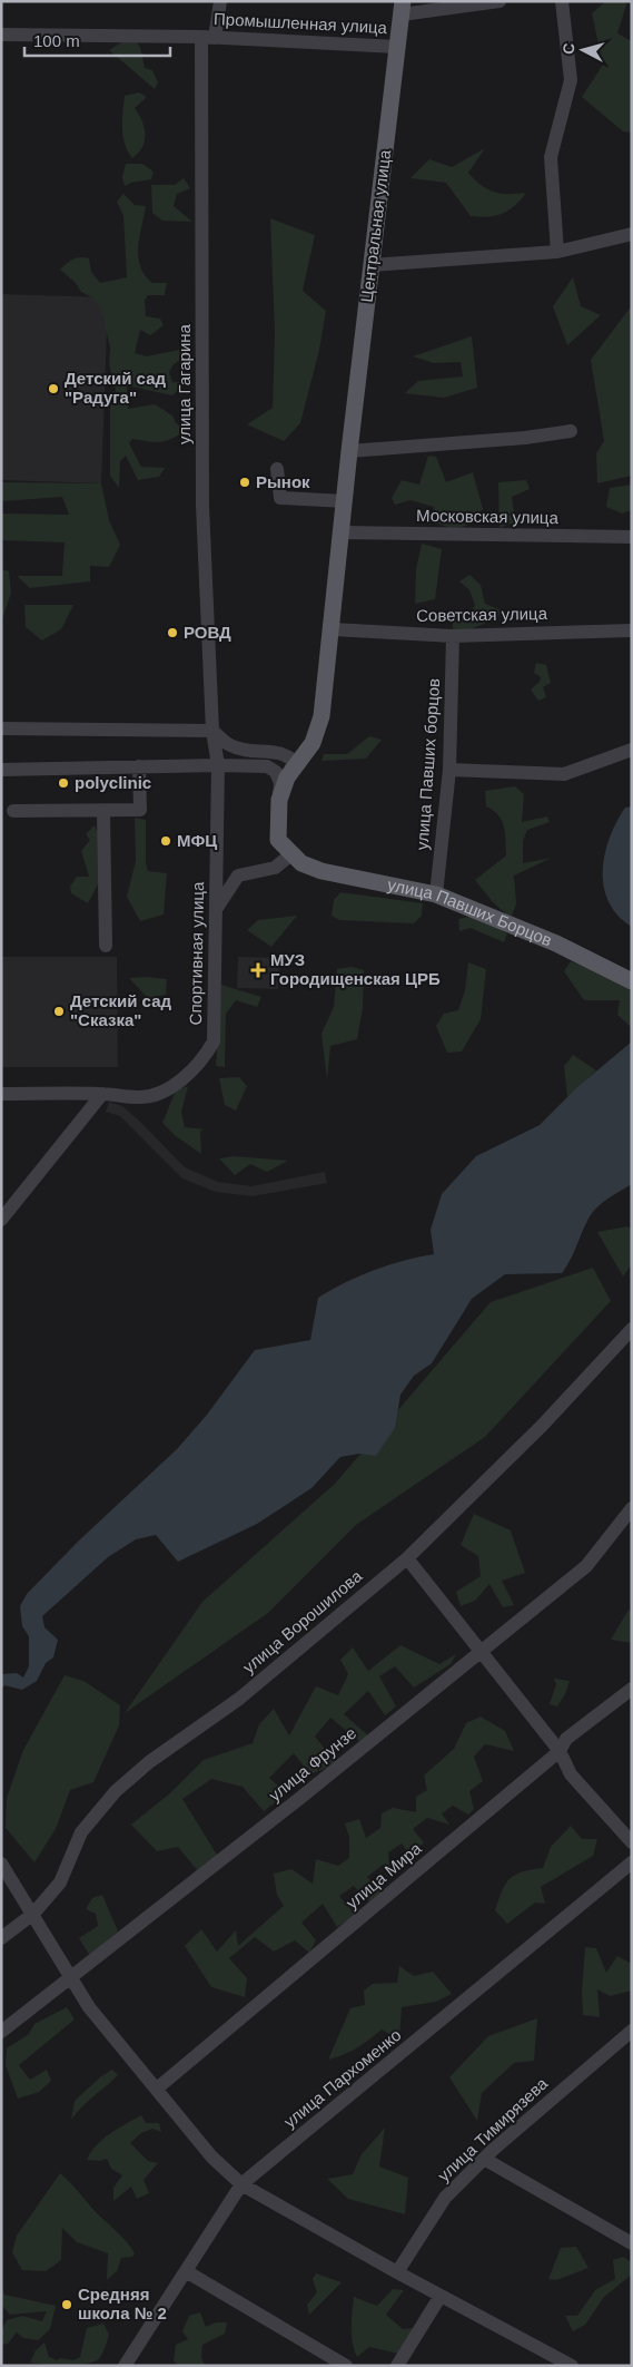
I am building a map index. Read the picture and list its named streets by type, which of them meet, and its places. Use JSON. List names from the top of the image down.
{
  "streets": {
    "main road": ["Центральная улица", "улица Павших Борцов"],
    "street": [
      "Промышленная улица",
      "улица Гагарина",
      "Московская улица",
      "Советская улица",
      "улица Павших борцов",
      "Спортивная улица",
      "улица Ворошилова",
      "улица Фрунзе",
      "улица Мира",
      "улица Пархоменко",
      "улица Тимирязева"
    ]
  },
  "crossings": [
    ["Промышленная улица", "Центральная улица"],
    ["Промышленная улица", "улица Гагарина"],
    ["Центральная улица", "Московская улица"],
    ["Центральная улица", "Советская улица"],
    ["Центральная улица", "улица Павших Борцов"],
    ["улица Гагарина", "Спортивная улица"],
    ["Советская улица", "улица Павших борцов"],
    ["улица Павших борцов", "улица Павших Борцов"]
  ],
  "places": {
    "other": [
      "Детский сад \"Радуга\"",
      "Рынок",
      "РОВД",
      "polyclinic",
      "МФЦ",
      "Детский сад \"Сказка\"",
      "Средняя школа № 2"
    ],
    "health": ["МУЗ Городищенская ЦРБ"]
  },
  "scale_bar": "100 m",
  "north": "left"
}
